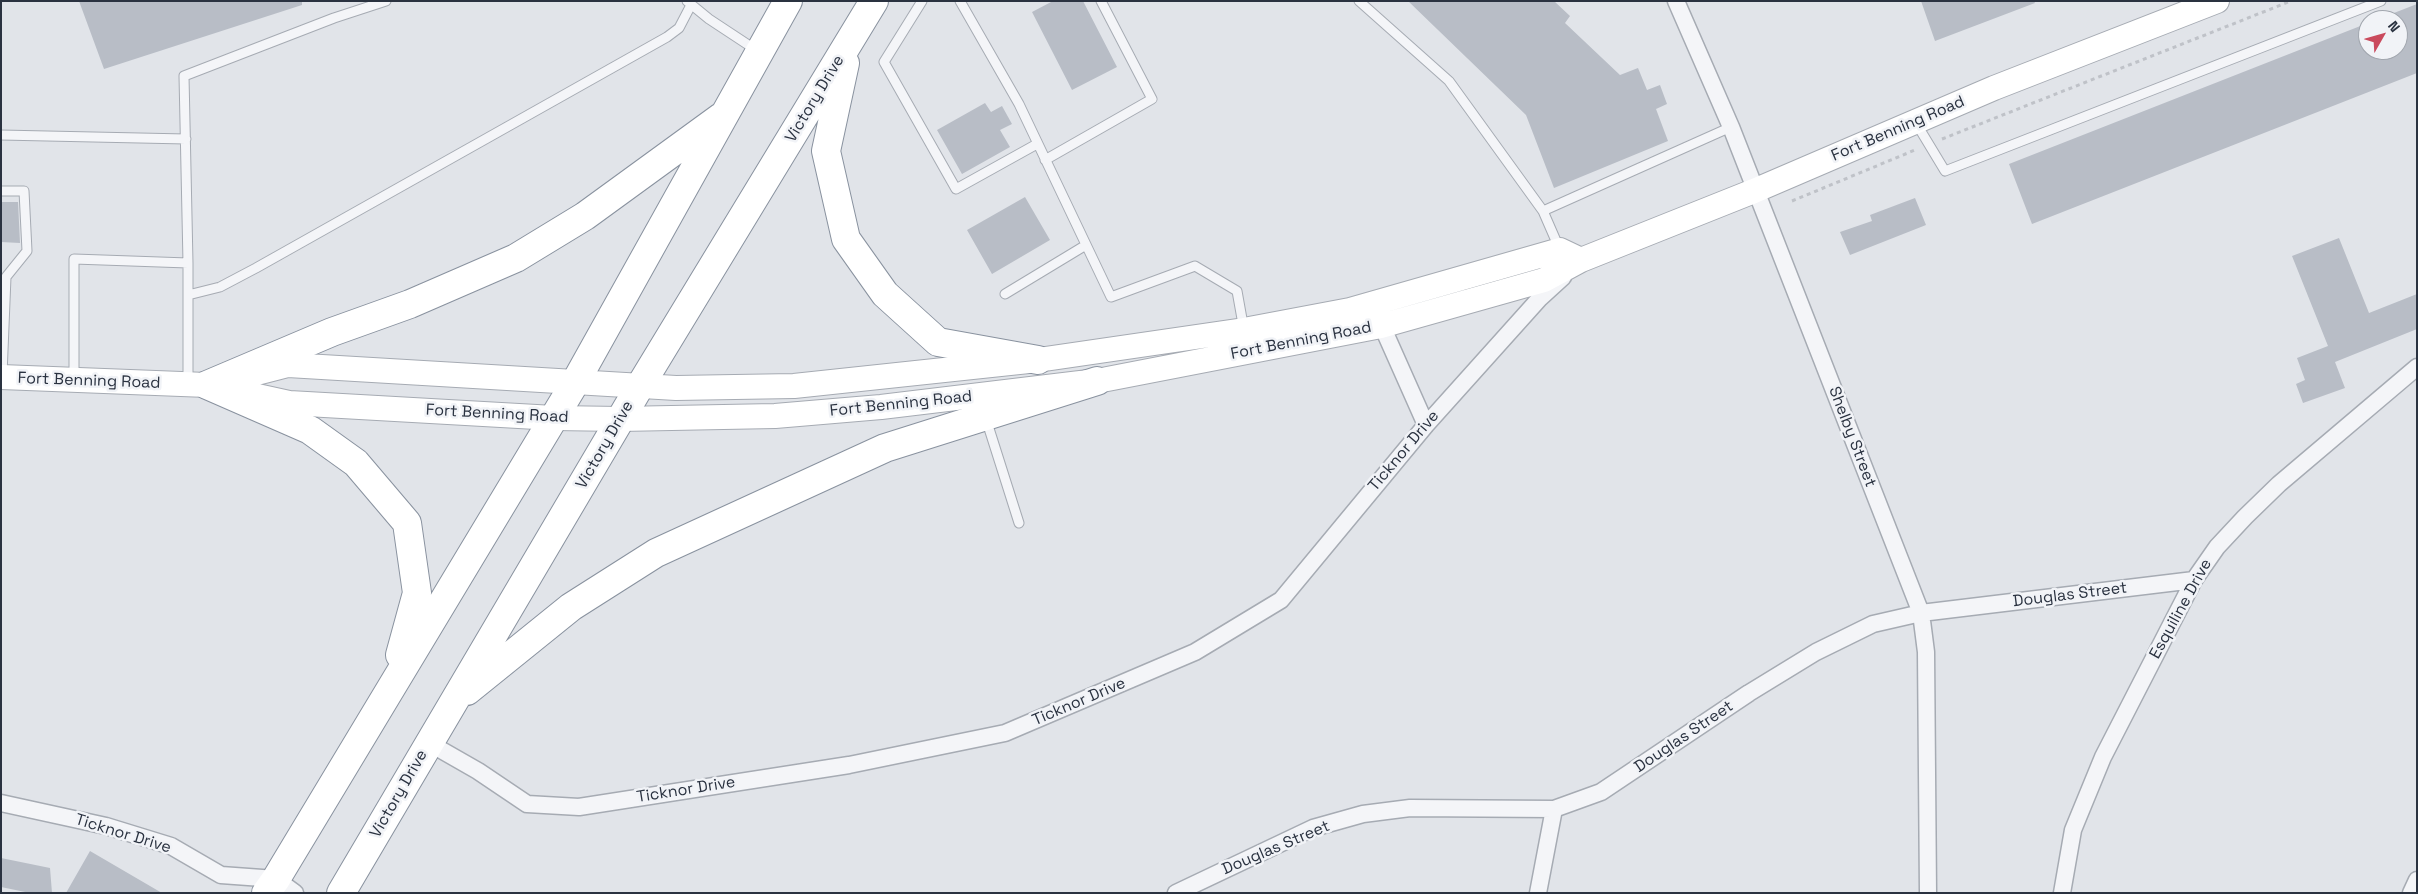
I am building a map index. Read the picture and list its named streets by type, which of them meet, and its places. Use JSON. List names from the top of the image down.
{
  "streets": {
    "highway": ["Victory Drive"],
    "street": [
      "Fort Benning Road",
      "Shelby Street",
      "Ticknor Drive",
      "Douglas Street",
      "Esquiline Drive"
    ]
  },
  "crossings": [
    ["Victory Drive", "Fort Benning Road"],
    ["Victory Drive", "Ticknor Drive"],
    ["Fort Benning Road", "Shelby Street"],
    ["Fort Benning Road", "Ticknor Drive"],
    ["Shelby Street", "Douglas Street"],
    ["Douglas Street", "Esquiline Drive"]
  ],
  "north": "top right"
}
